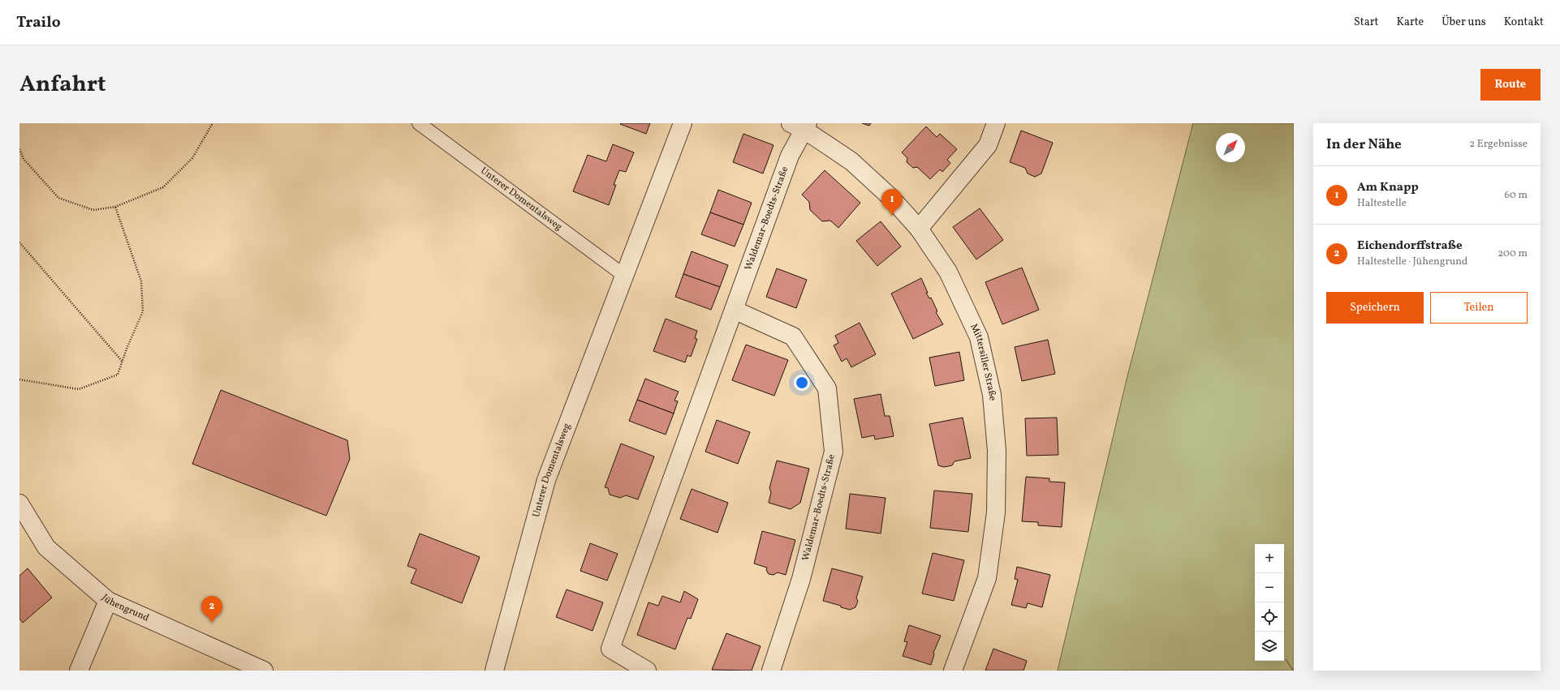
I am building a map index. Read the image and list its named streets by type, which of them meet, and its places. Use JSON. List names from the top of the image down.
{
  "streets": {
    "street": [
      "Unterer Domentalsweg",
      "Waldemar-Boedts-Straße",
      "Mittersiller Straße",
      "Jühengrund"
    ]
  },
  "crossings": [
    ["Waldemar-Boedts-Straße", "Mittersiller Straße"]
  ],
  "north": "top right",
  "page": {
    "header": "Trailo",
    "nav": [
      "Start",
      "Karte",
      "Über uns",
      "Kontakt"
    ],
    "title": "Anfahrt",
    "buttons": [
      "Route",
      ["Speichern", "Teilen"]
    ],
    "heading": ["In der Nähe", "2 Ergebnisse"],
    "list": [
      {
        "mark": "1",
        "name": "Am Knapp",
        "note": "Haltestelle",
        "value": "60 m"
      },
      {
        "mark": "2",
        "name": "Eichendorffstraße",
        "note": "Haltestelle · Jühengrund",
        "value": "200 m"
      }
    ],
    "pins": ["1", "2"],
    "map_buttons": ["+", "−"]
  }
}
